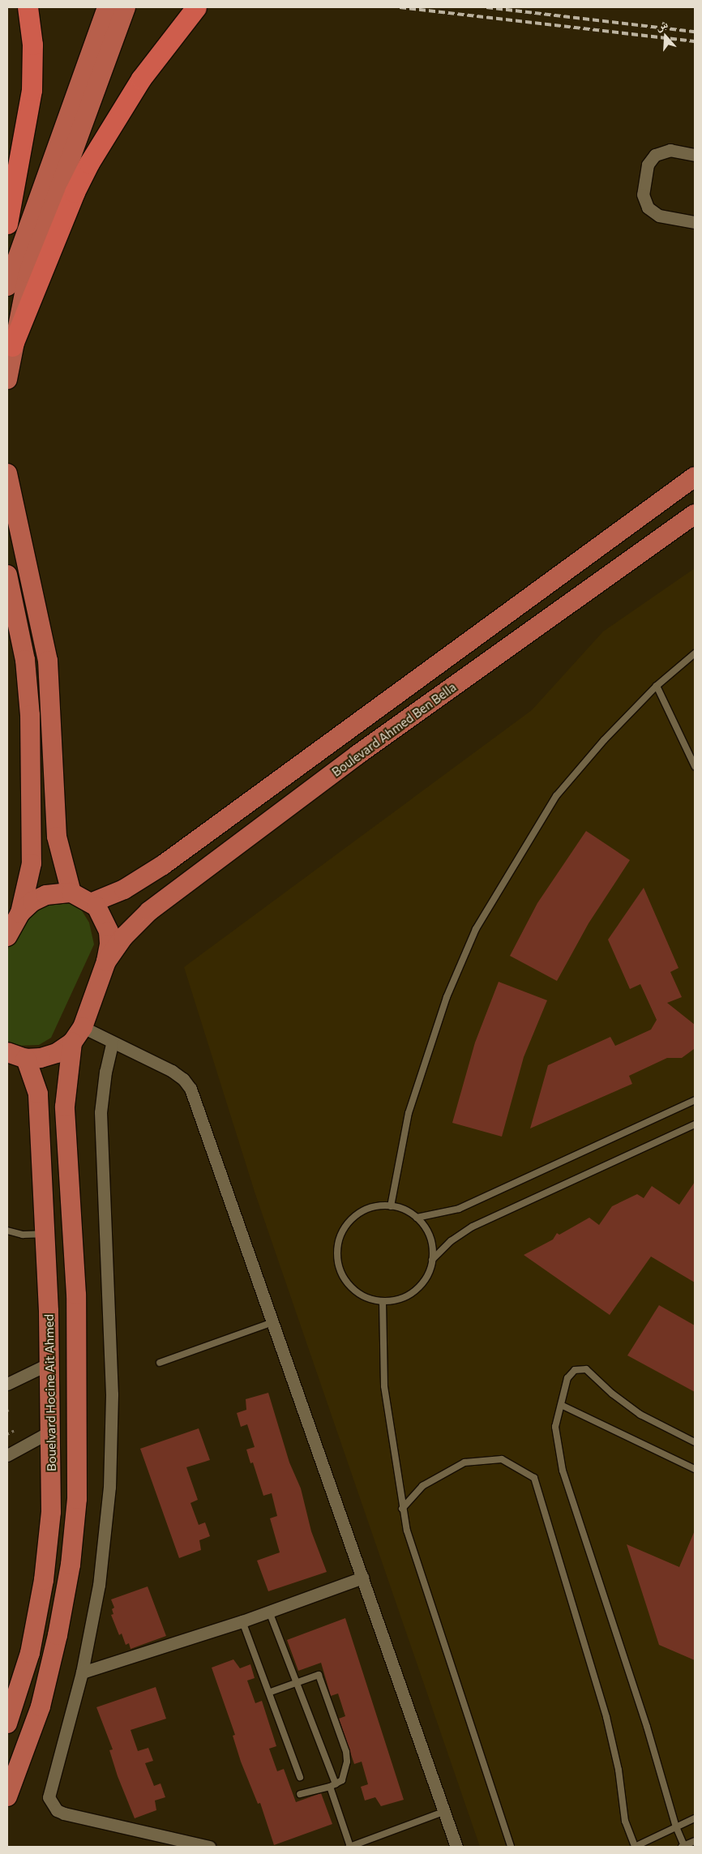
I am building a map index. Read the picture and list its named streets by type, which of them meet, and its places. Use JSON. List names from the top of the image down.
{
  "streets": {
    "main road": ["Boulevard Ahmed Ben Bella", "Bouelvard Hocine Ait Ahmed"]
  },
  "north": "top"
}
